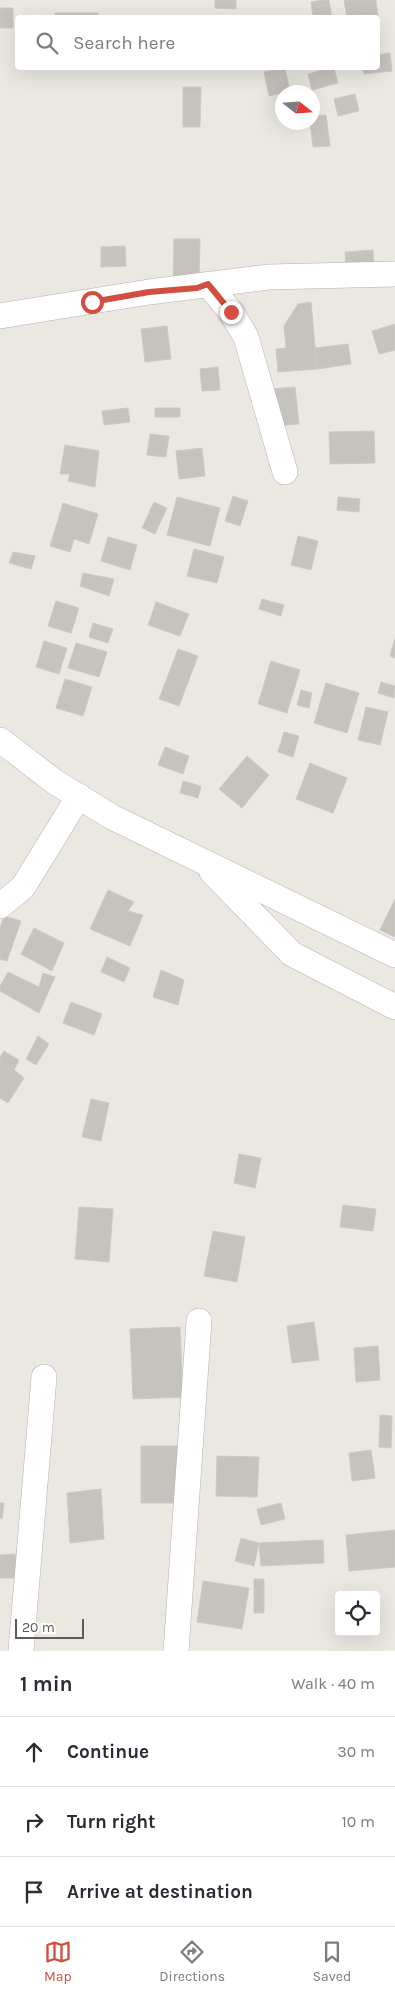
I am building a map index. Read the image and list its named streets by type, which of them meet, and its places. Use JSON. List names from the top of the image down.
{
  "scale_bar": "20 m",
  "north": "right",
  "page": {
    "search": "Search here",
    "scale": "20 m",
    "heading": ["1 min", "Walk · 40 m"],
    "list": [
      ["Continue", "30 m"],
      ["Turn right", "10 m"],
      "Arrive at destination"
    ],
    "nav": ["Map", "Directions", "Saved"]
  }
}
